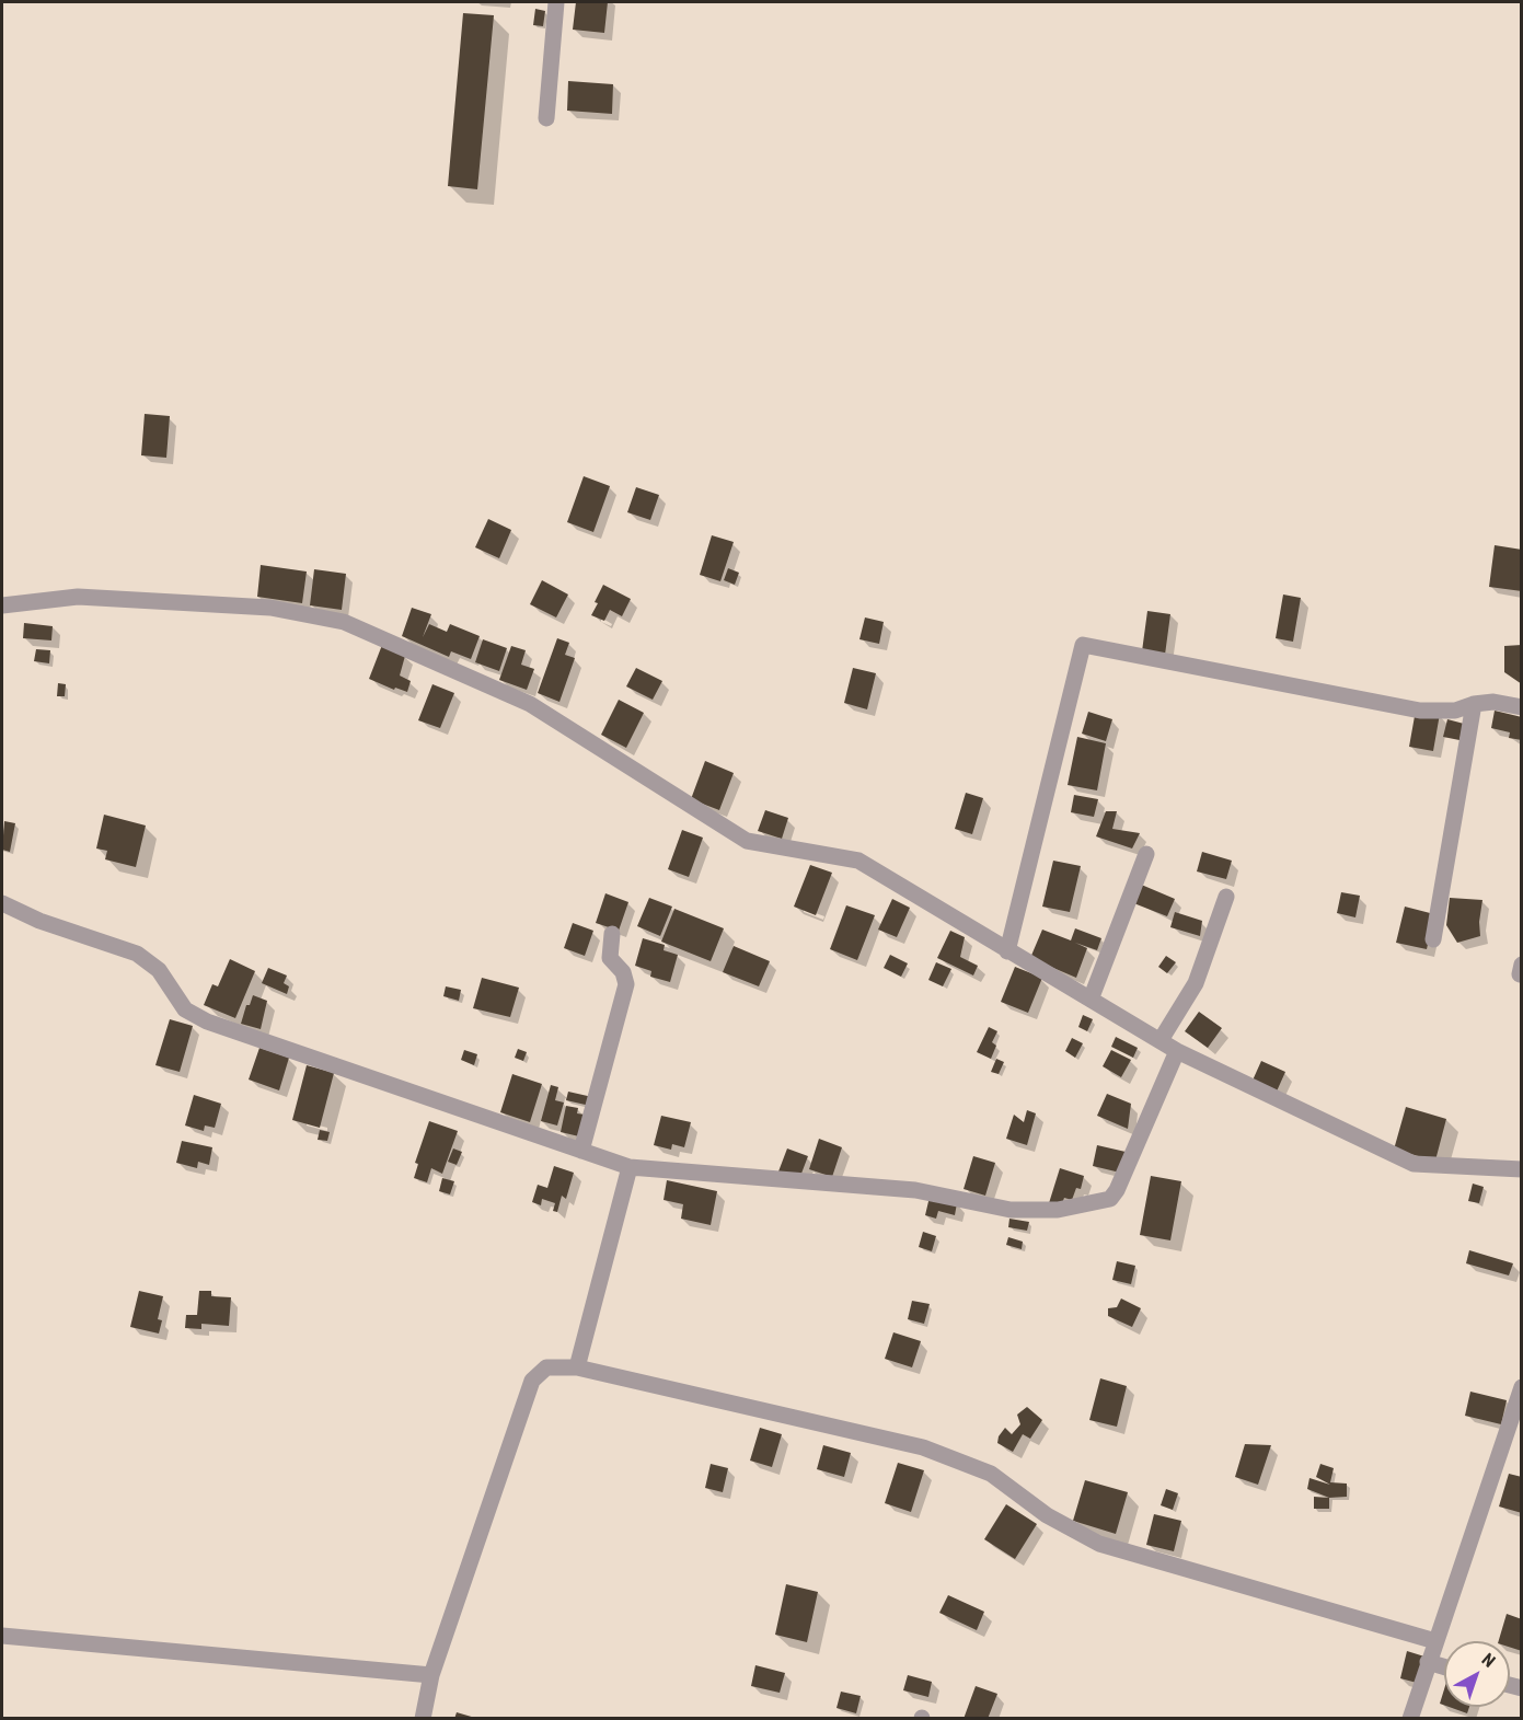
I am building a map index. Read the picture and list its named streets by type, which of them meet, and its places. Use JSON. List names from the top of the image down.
{
  "north": "top right"
}
